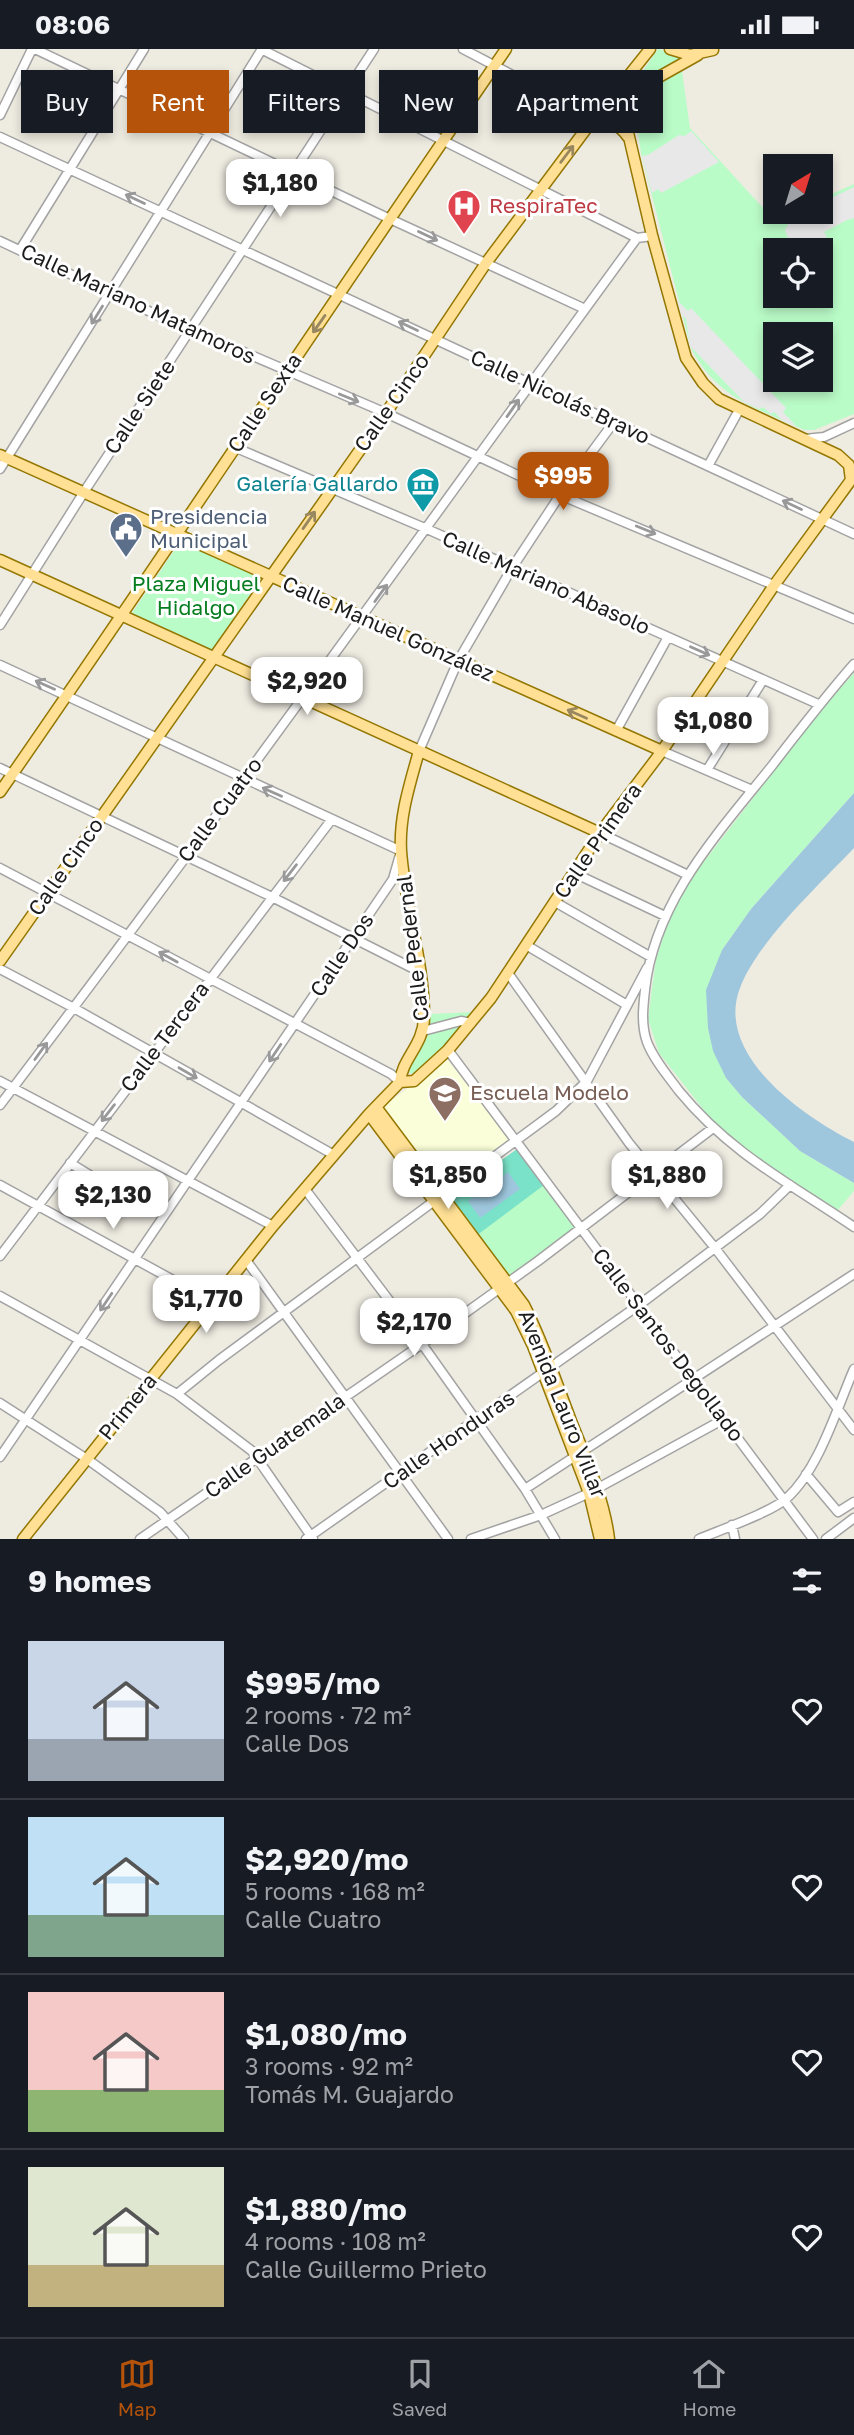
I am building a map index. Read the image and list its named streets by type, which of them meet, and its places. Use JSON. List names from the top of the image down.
{
  "streets": {
    "main road": [
      "Calle Sexta",
      "Calle Cinco",
      "Calle Manuel González",
      "Calle Primera",
      "Calle Pedernal",
      "Calle Dos",
      "Avenida Lauro Villar",
      "Primera"
    ],
    "street": [
      "Calle Mariano Matamoros",
      "Calle Nicolás Bravo",
      "Calle Siete",
      "Calle Mariano Abasolo",
      "Calle Cuatro",
      "Calle Tercera",
      "Calle Santos Degollado",
      "Calle Honduras",
      "Calle Guatemala"
    ]
  },
  "crossings": [
    ["Calle Mariano Matamoros", "Calle Sexta"],
    ["Calle Mariano Matamoros", "Calle Cinco"],
    ["Calle Mariano Matamoros", "Calle Siete"],
    ["Calle Mariano Matamoros", "Calle Cuatro"],
    ["Calle Mariano Matamoros", "Calle Primera"],
    ["Calle Mariano Matamoros", "Calle Dos"],
    ["Calle Nicolás Bravo", "Calle Sexta"],
    ["Calle Nicolás Bravo", "Calle Cinco"],
    ["Calle Nicolás Bravo", "Calle Siete"],
    ["Calle Nicolás Bravo", "Calle Cuatro"],
    ["Calle Nicolás Bravo", "Calle Primera"],
    ["Calle Nicolás Bravo", "Calle Dos"],
    ["Calle Sexta", "Calle Mariano Abasolo"],
    ["Calle Sexta", "Calle Manuel González"],
    ["Calle Cinco", "Calle Mariano Abasolo"],
    ["Calle Cinco", "Calle Manuel González"],
    ["Calle Siete", "Calle Manuel González"],
    ["Calle Mariano Abasolo", "Calle Cuatro"],
    ["Calle Mariano Abasolo", "Calle Primera"],
    ["Calle Mariano Abasolo", "Calle Dos"],
    ["Calle Manuel González", "Calle Cuatro"],
    ["Calle Manuel González", "Calle Primera"],
    ["Calle Manuel González", "Calle Dos"],
    ["Calle Primera", "Calle Pedernal"],
    ["Calle Primera", "Calle Santos Degollado"],
    ["Calle Primera", "Avenida Lauro Villar"],
    ["Calle Primera", "Primera"],
    ["Calle Pedernal", "Calle Dos"],
    ["Calle Santos Degollado", "Calle Honduras"],
    ["Calle Santos Degollado", "Calle Guatemala"],
    ["Avenida Lauro Villar", "Primera"],
    ["Avenida Lauro Villar", "Calle Honduras"],
    ["Avenida Lauro Villar", "Calle Guatemala"]
  ],
  "one_way": ["Calle Mariano Matamoros", "Calle Nicolás Bravo", "Calle Tercera"],
  "parks": ["Plaza Miguel Hidalgo"],
  "places": {
    "hospital": ["RespiraTec"],
    "museum": ["Galería Gallardo"],
    "public building": ["Presidencia Municipal"],
    "school or university": ["Escuela Modelo"]
  },
  "north": "top right",
  "page": {
    "status": "08:06",
    "chip": [
      "Buy",
      "Rent",
      "Filters",
      "New",
      "Apartment"
    ],
    "price": [
      "$1,180",
      "$995",
      "$2,920",
      "$1,080",
      "$1,850",
      "$1,880",
      "$2,130",
      "$1,770",
      "$2,170"
    ],
    "heading": "9 homes",
    "list": [
      {
        "name": "$995/mo",
        "note": "2 rooms · 72 m² · Calle Dos"
      },
      {
        "name": "$2,920/mo",
        "note": "5 rooms · 168 m² · Calle Cuatro"
      },
      {
        "name": "$1,080/mo",
        "note": "3 rooms · 92 m² · Tomás M. Guajardo"
      },
      {
        "name": "$1,880/mo",
        "note": "4 rooms · 108 m² · Calle Guillermo Prieto"
      }
    ],
    "tabs": ["Map", "Saved", "Home"]
  }
}
